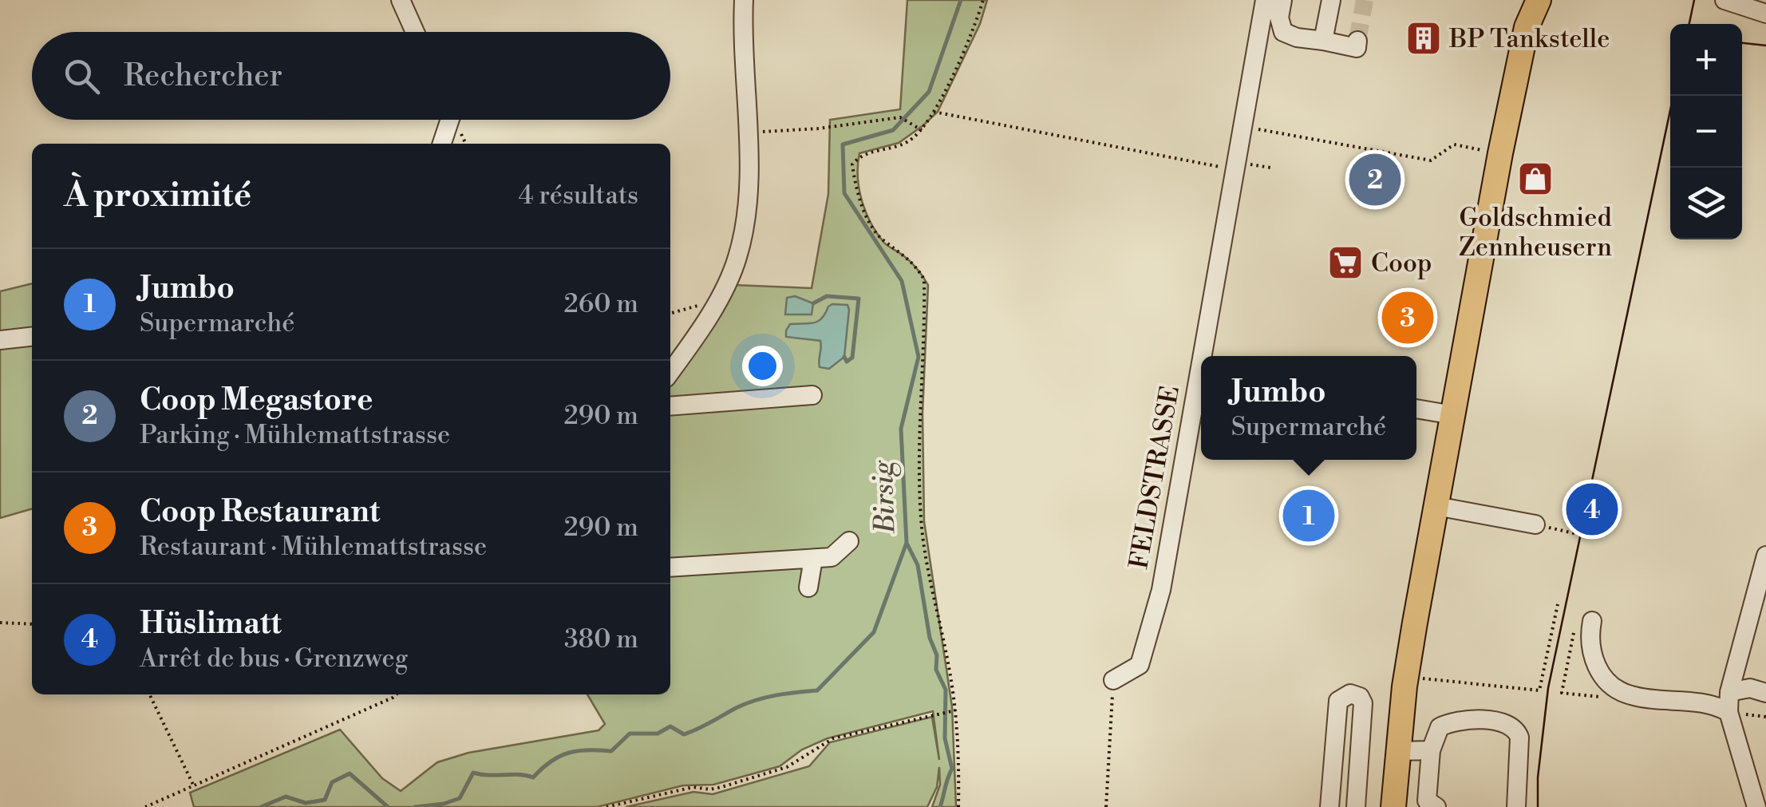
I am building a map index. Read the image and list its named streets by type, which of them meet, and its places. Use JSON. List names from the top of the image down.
{
  "streets": {
    "street": ["FELDSTRASSE"]
  },
  "water": ["Birsig"],
  "places": {
    "building": ["BP Tankstelle"],
    "shop": ["Goldschmied Zennheusern"],
    "supermarket": ["Coop"]
  },
  "page": {
    "map_buttons": ["+", "−"],
    "search": "Rechercher",
    "heading": ["À proximité", "4 résultats"],
    "pins": [
      "2",
      "3",
      "4",
      "1"
    ],
    "list": [
      {
        "mark": "1",
        "name": "Jumbo",
        "note": "Supermarché",
        "value": "260 m"
      },
      {
        "mark": "2",
        "name": "Coop Megastore",
        "note": "Parking · Mühlemattstrasse",
        "value": "290 m"
      },
      {
        "mark": "3",
        "name": "Coop Restaurant",
        "note": "Restaurant · Mühlemattstrasse",
        "value": "290 m"
      },
      {
        "mark": "4",
        "name": "Hüslimatt",
        "note": "Arrêt de bus · Grenzweg",
        "value": "380 m"
      }
    ],
    "popup": ["Jumbo", "Supermarché"]
  }
}
